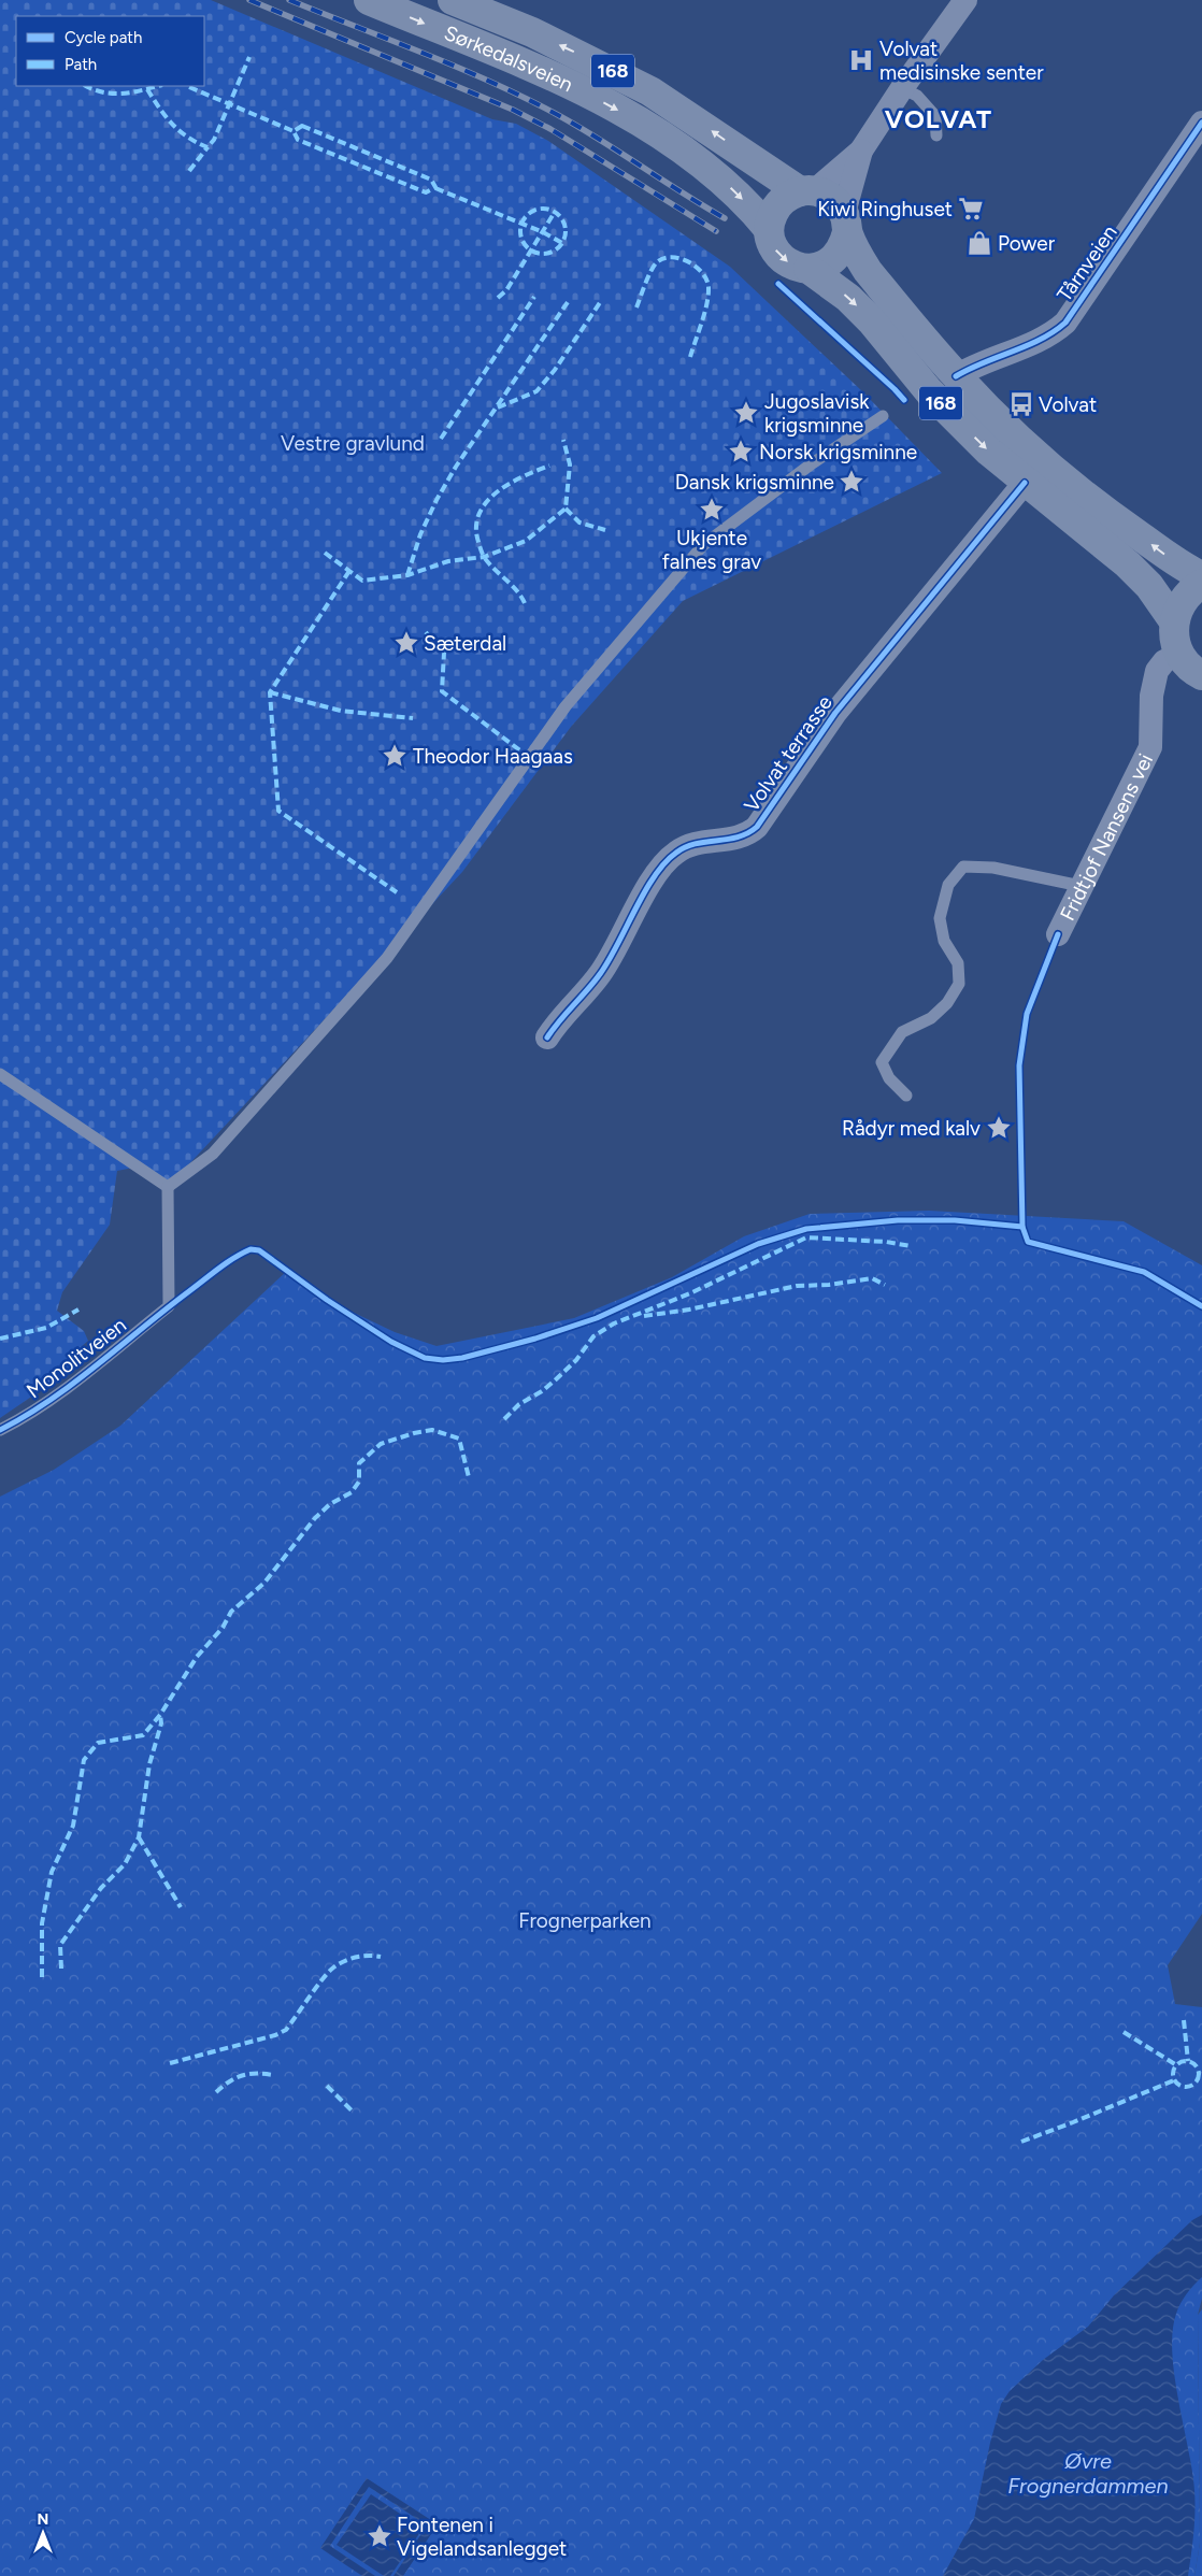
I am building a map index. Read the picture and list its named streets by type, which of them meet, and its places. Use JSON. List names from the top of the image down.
{
  "streets": {
    "main road": ["Sørkedalsveien", "168"],
    "street": ["Tårnveien", "Volvat terrasse", "Fridtjof Nansens vei"],
    "lane": ["Monolitveien"]
  },
  "crossings": [
    ["Sørkedalsveien", "168"],
    ["168", "Tårnveien"],
    ["168", "Volvat terrasse"]
  ],
  "districts": ["VOLVAT"],
  "water": ["Øvre Frognerdammen"],
  "parks": ["Vestre gravlund", "Frognerparken"],
  "places": {
    "hospital": ["Volvat medisinske senter"],
    "supermarket": ["Kiwi Ringhuset"],
    "shop": ["Power"],
    "bus stop": ["Volvat"],
    "place": [
      "Jugoslavisk krigsminne",
      "Norsk krigsminne",
      "Dansk krigsminne",
      "Ukjente falnes grav",
      "Sæterdal",
      "Theodor Haagaas",
      "Rådyr med kalv",
      "Fontenen i Vigelandsanlegget"
    ]
  },
  "legend": ["Cycle path", "Path"],
  "north": "top"
}
